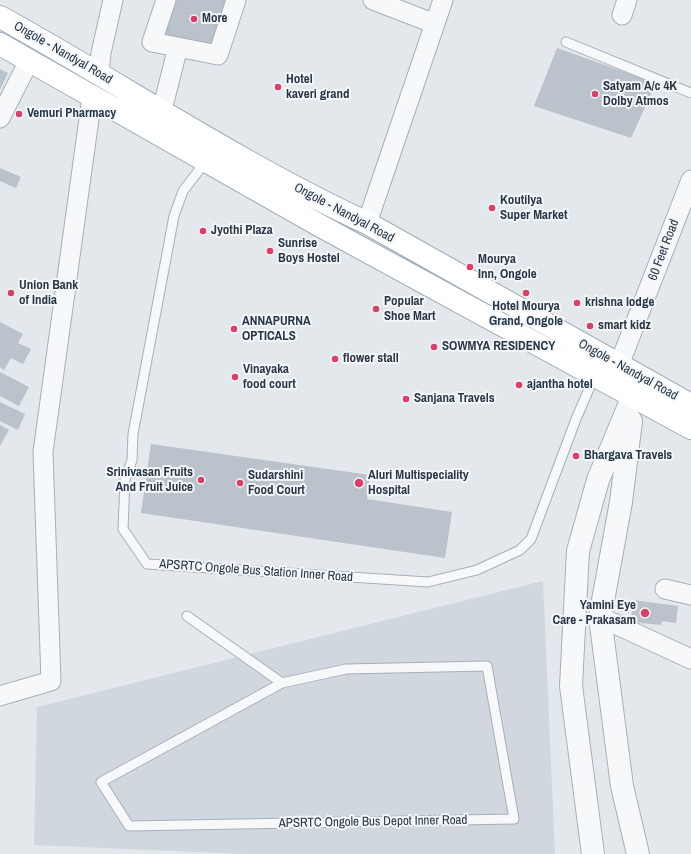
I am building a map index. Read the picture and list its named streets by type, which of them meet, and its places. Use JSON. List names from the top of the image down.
{
  "streets": {
    "main road": ["Ongole - Nandyal Road"],
    "street": ["60 Feet Road"],
    "lane": ["APSRTC Ongole Bus Station Inner Road", "APSRTC Ongole Bus Depot Inner Road"]
  },
  "crossings": [
    ["Ongole - Nandyal Road", "60 Feet Road"],
    ["Ongole - Nandyal Road", "APSRTC Ongole Bus Station Inner Road"],
    ["60 Feet Road", "APSRTC Ongole Bus Station Inner Road"]
  ],
  "places": [
    "More",
    "Hotel kaveri grand",
    "Satyam A/c 4K Dolby Atmos",
    "Vemuri Pharmacy",
    "Koutilya Super Market",
    "Jyothi Plaza",
    "Sunrise Boys Hostel",
    "Mourya Inn, Ongole",
    "Union Bank of India",
    "Hotel Mourya Grand, Ongole",
    "krishna lodge",
    "Popular Shoe Mart",
    "smart kidz",
    "ANNAPURNA OPTICALS",
    "SOWMYA RESIDENCY",
    "flower stall",
    "Vinayaka food court",
    "ajantha hotel",
    "Sanjana Travels",
    "Bhargava Travels",
    "Srinivasan Fruits And Fruit Juice",
    "Sudarshini Food Court",
    "Aluri Multispeciality Hospital",
    "Yamini Eye Care - Prakasam"
  ]
}
